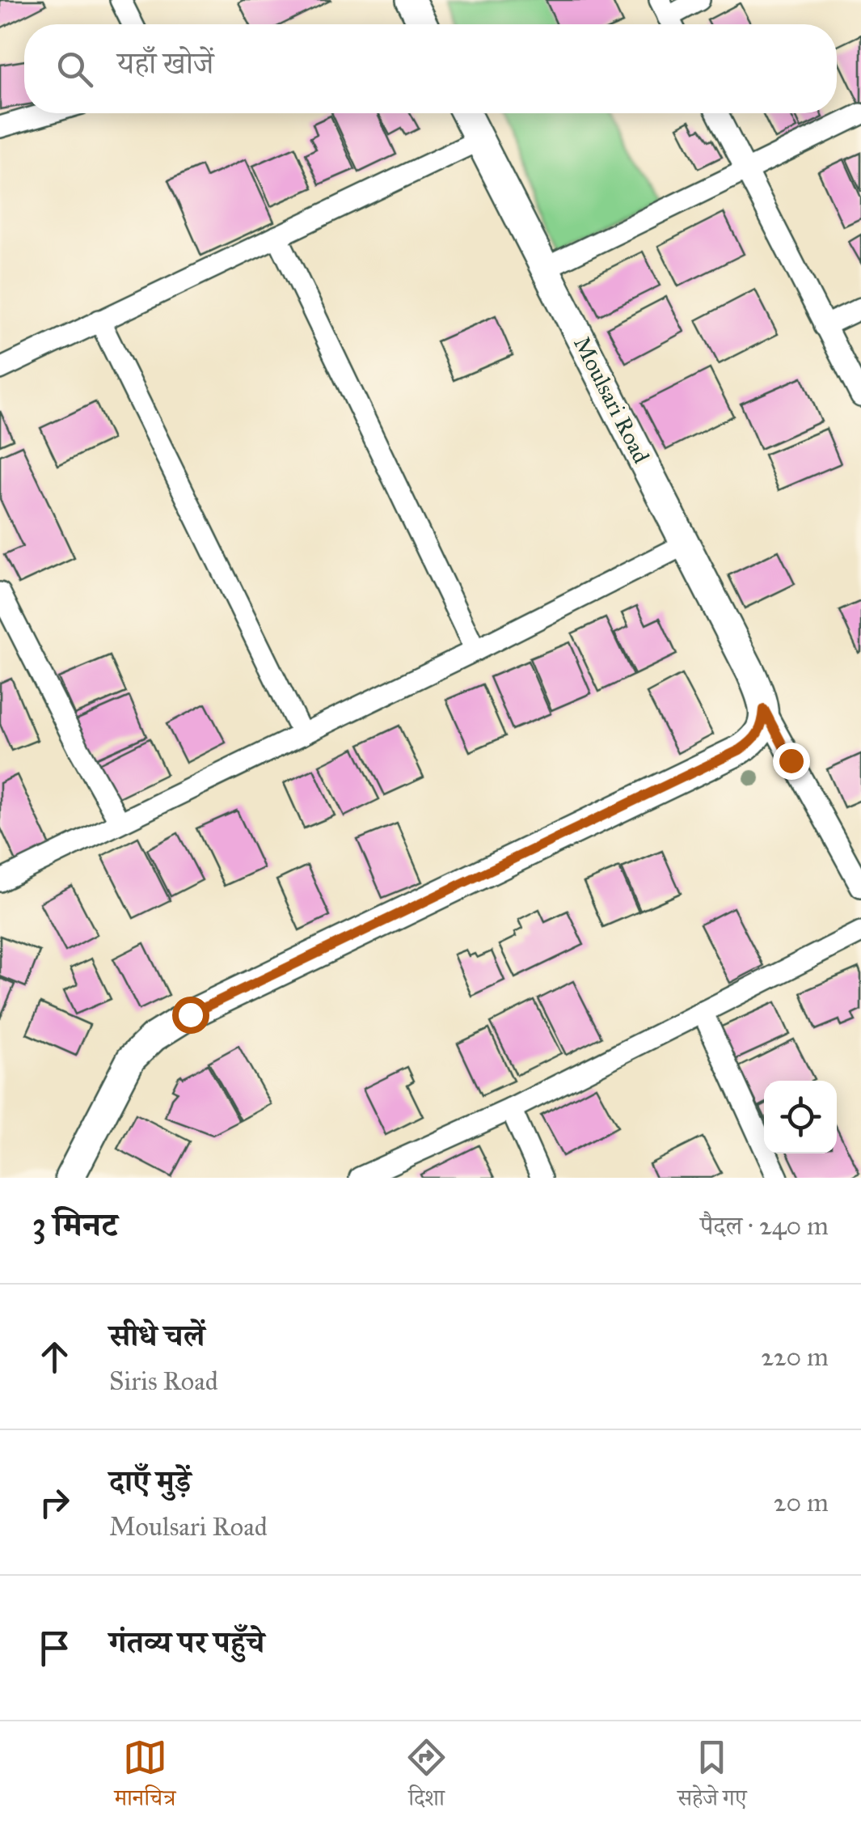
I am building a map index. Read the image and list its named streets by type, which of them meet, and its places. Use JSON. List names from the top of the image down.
{
  "streets": {
    "street": ["Moulsari Road"]
  },
  "page": {
    "search": "यहाँ खोजें",
    "heading": ["3 मिनट", "पैदल · 240 m"],
    "list": [
      ["सीधे चलें", "Siris Road", "220 m"],
      ["दाएँ मुड़ें", "Moulsari Road", "20 m"],
      "गंतव्य पर पहुँचे"
    ],
    "nav": ["मानचित्र", "दिशा", "सहेजे गए"]
  }
}
